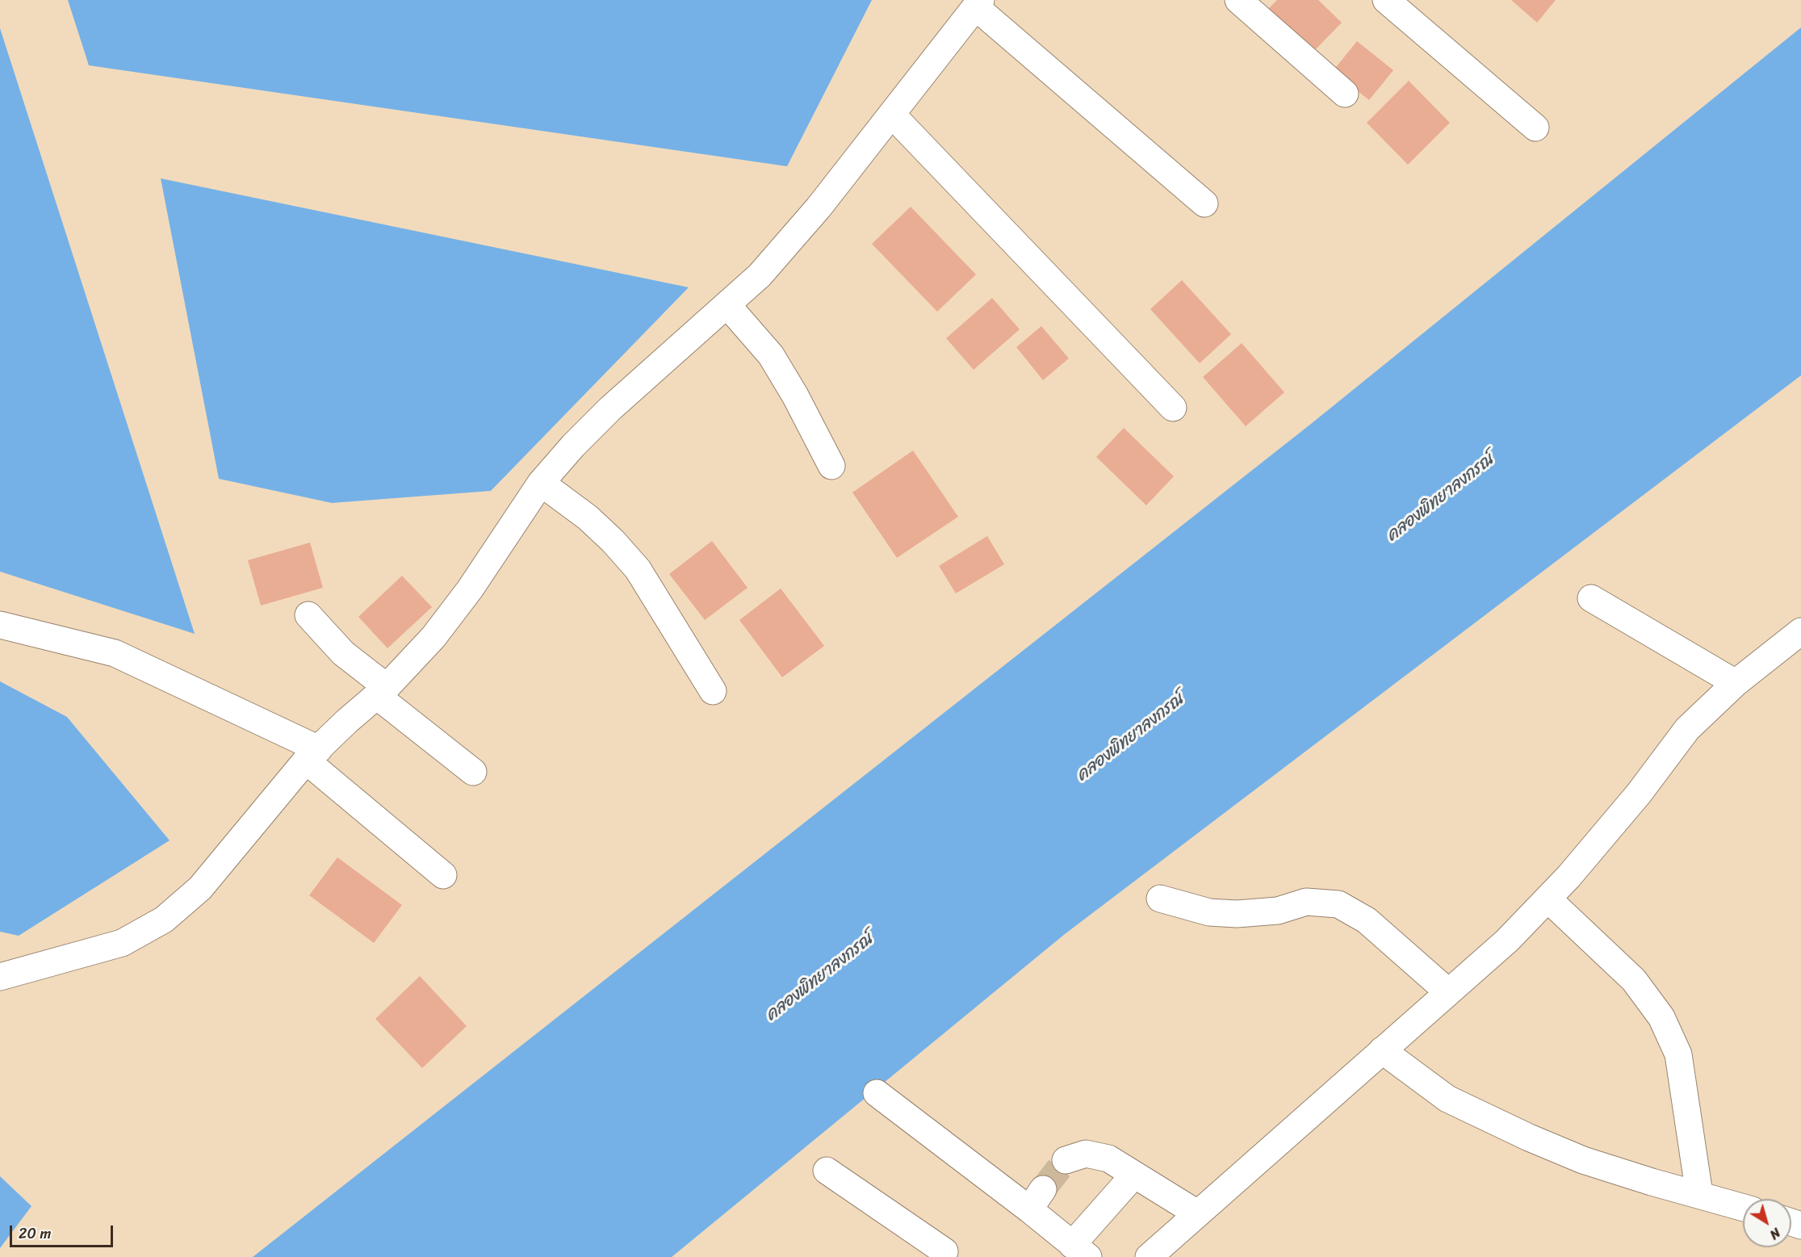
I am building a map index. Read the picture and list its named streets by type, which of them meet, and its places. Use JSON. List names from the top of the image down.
{
  "water": ["คลองพิทยาลงกรณ์"],
  "scale_bar": "20 m",
  "north": "bottom right"
}
